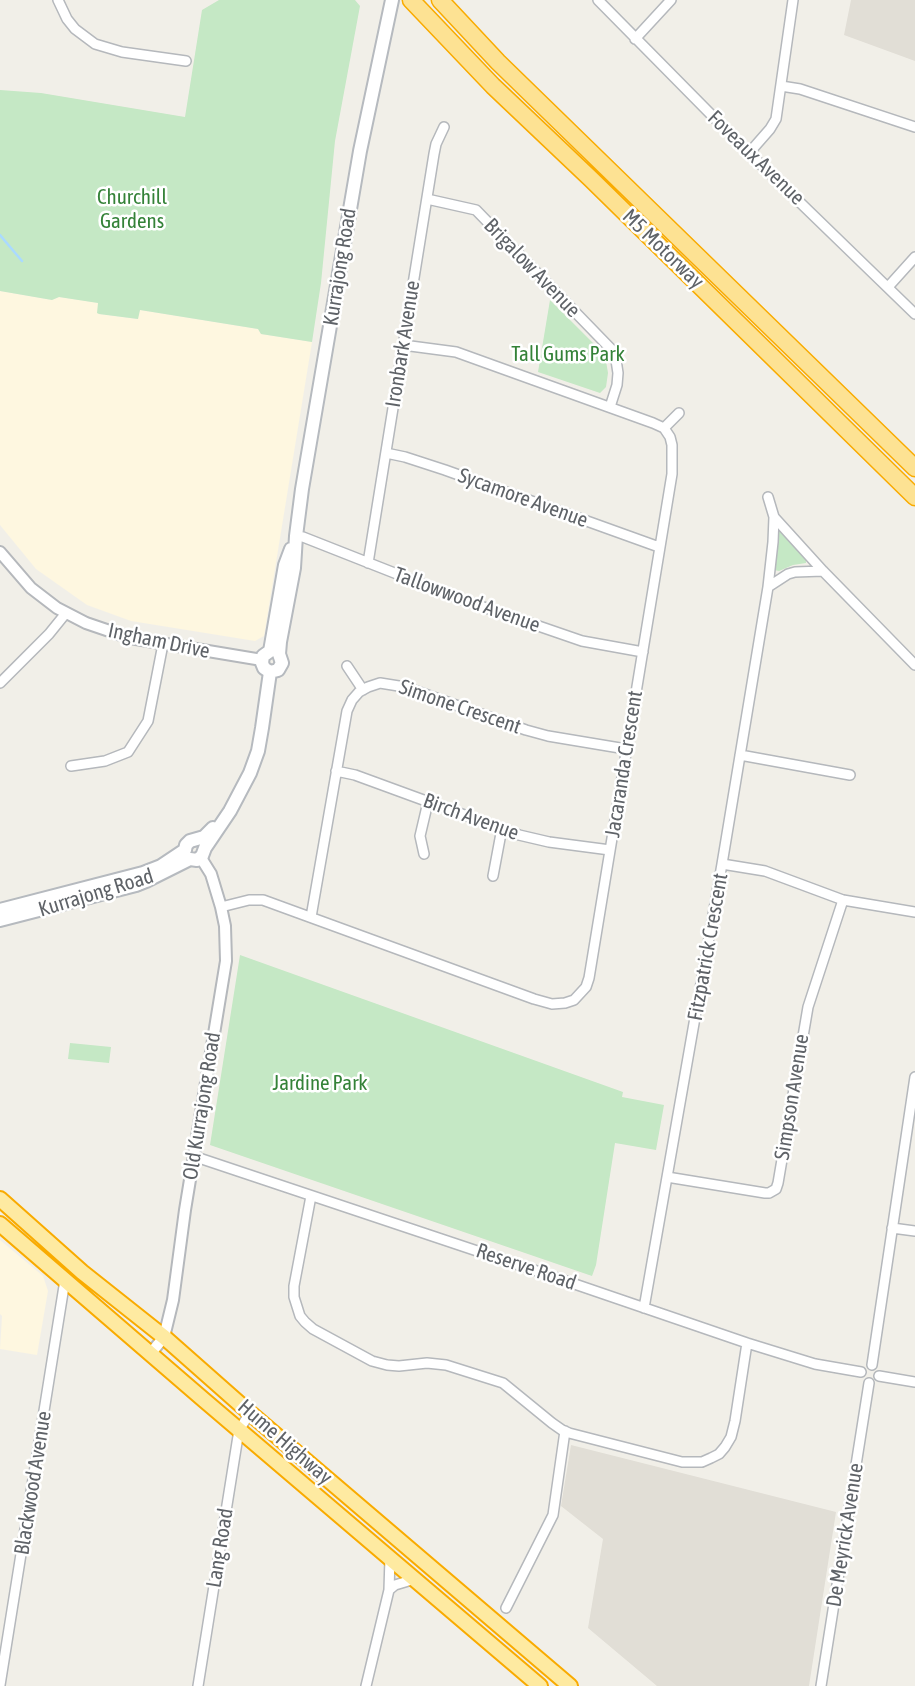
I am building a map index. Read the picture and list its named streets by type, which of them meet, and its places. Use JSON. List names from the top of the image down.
{
  "streets": {
    "highway": ["M5 Motorway", "Hume Highway"],
    "main road": ["Kurrajong Road"],
    "street": [
      "Foveaux Avenue",
      "Brigalow Avenue",
      "Ironbark Avenue",
      "Sycamore Avenue",
      "Tallowwood Avenue",
      "Ingham Drive",
      "Simone Crescent",
      "Jacaranda Crescent",
      "Birch Avenue",
      "Fitzpatrick Crescent",
      "Simpson Avenue",
      "Old Kurrajong Road",
      "Reserve Road",
      "Blackwood Avenue",
      "De Meyrick Avenue",
      "Lang Road"
    ]
  },
  "crossings": [
    ["Kurrajong Road", "Tallowwood Avenue"],
    ["Kurrajong Road", "Ingham Drive"],
    ["Kurrajong Road", "Old Kurrajong Road"],
    ["Brigalow Avenue", "Ironbark Avenue"],
    ["Ironbark Avenue", "Sycamore Avenue"],
    ["Ironbark Avenue", "Tallowwood Avenue"],
    ["Sycamore Avenue", "Jacaranda Crescent"],
    ["Tallowwood Avenue", "Jacaranda Crescent"],
    ["Simone Crescent", "Jacaranda Crescent"],
    ["Jacaranda Crescent", "Birch Avenue"],
    ["Jacaranda Crescent", "Old Kurrajong Road"],
    ["Fitzpatrick Crescent", "Simpson Avenue"],
    ["Fitzpatrick Crescent", "Reserve Road"],
    ["Old Kurrajong Road", "Reserve Road"],
    ["Old Kurrajong Road", "Hume Highway"],
    ["Reserve Road", "De Meyrick Avenue"],
    ["Hume Highway", "Blackwood Avenue"],
    ["Hume Highway", "Lang Road"]
  ],
  "parks": ["Churchill Gardens", "Tall Gums Park", "Jardine Park"]
}
